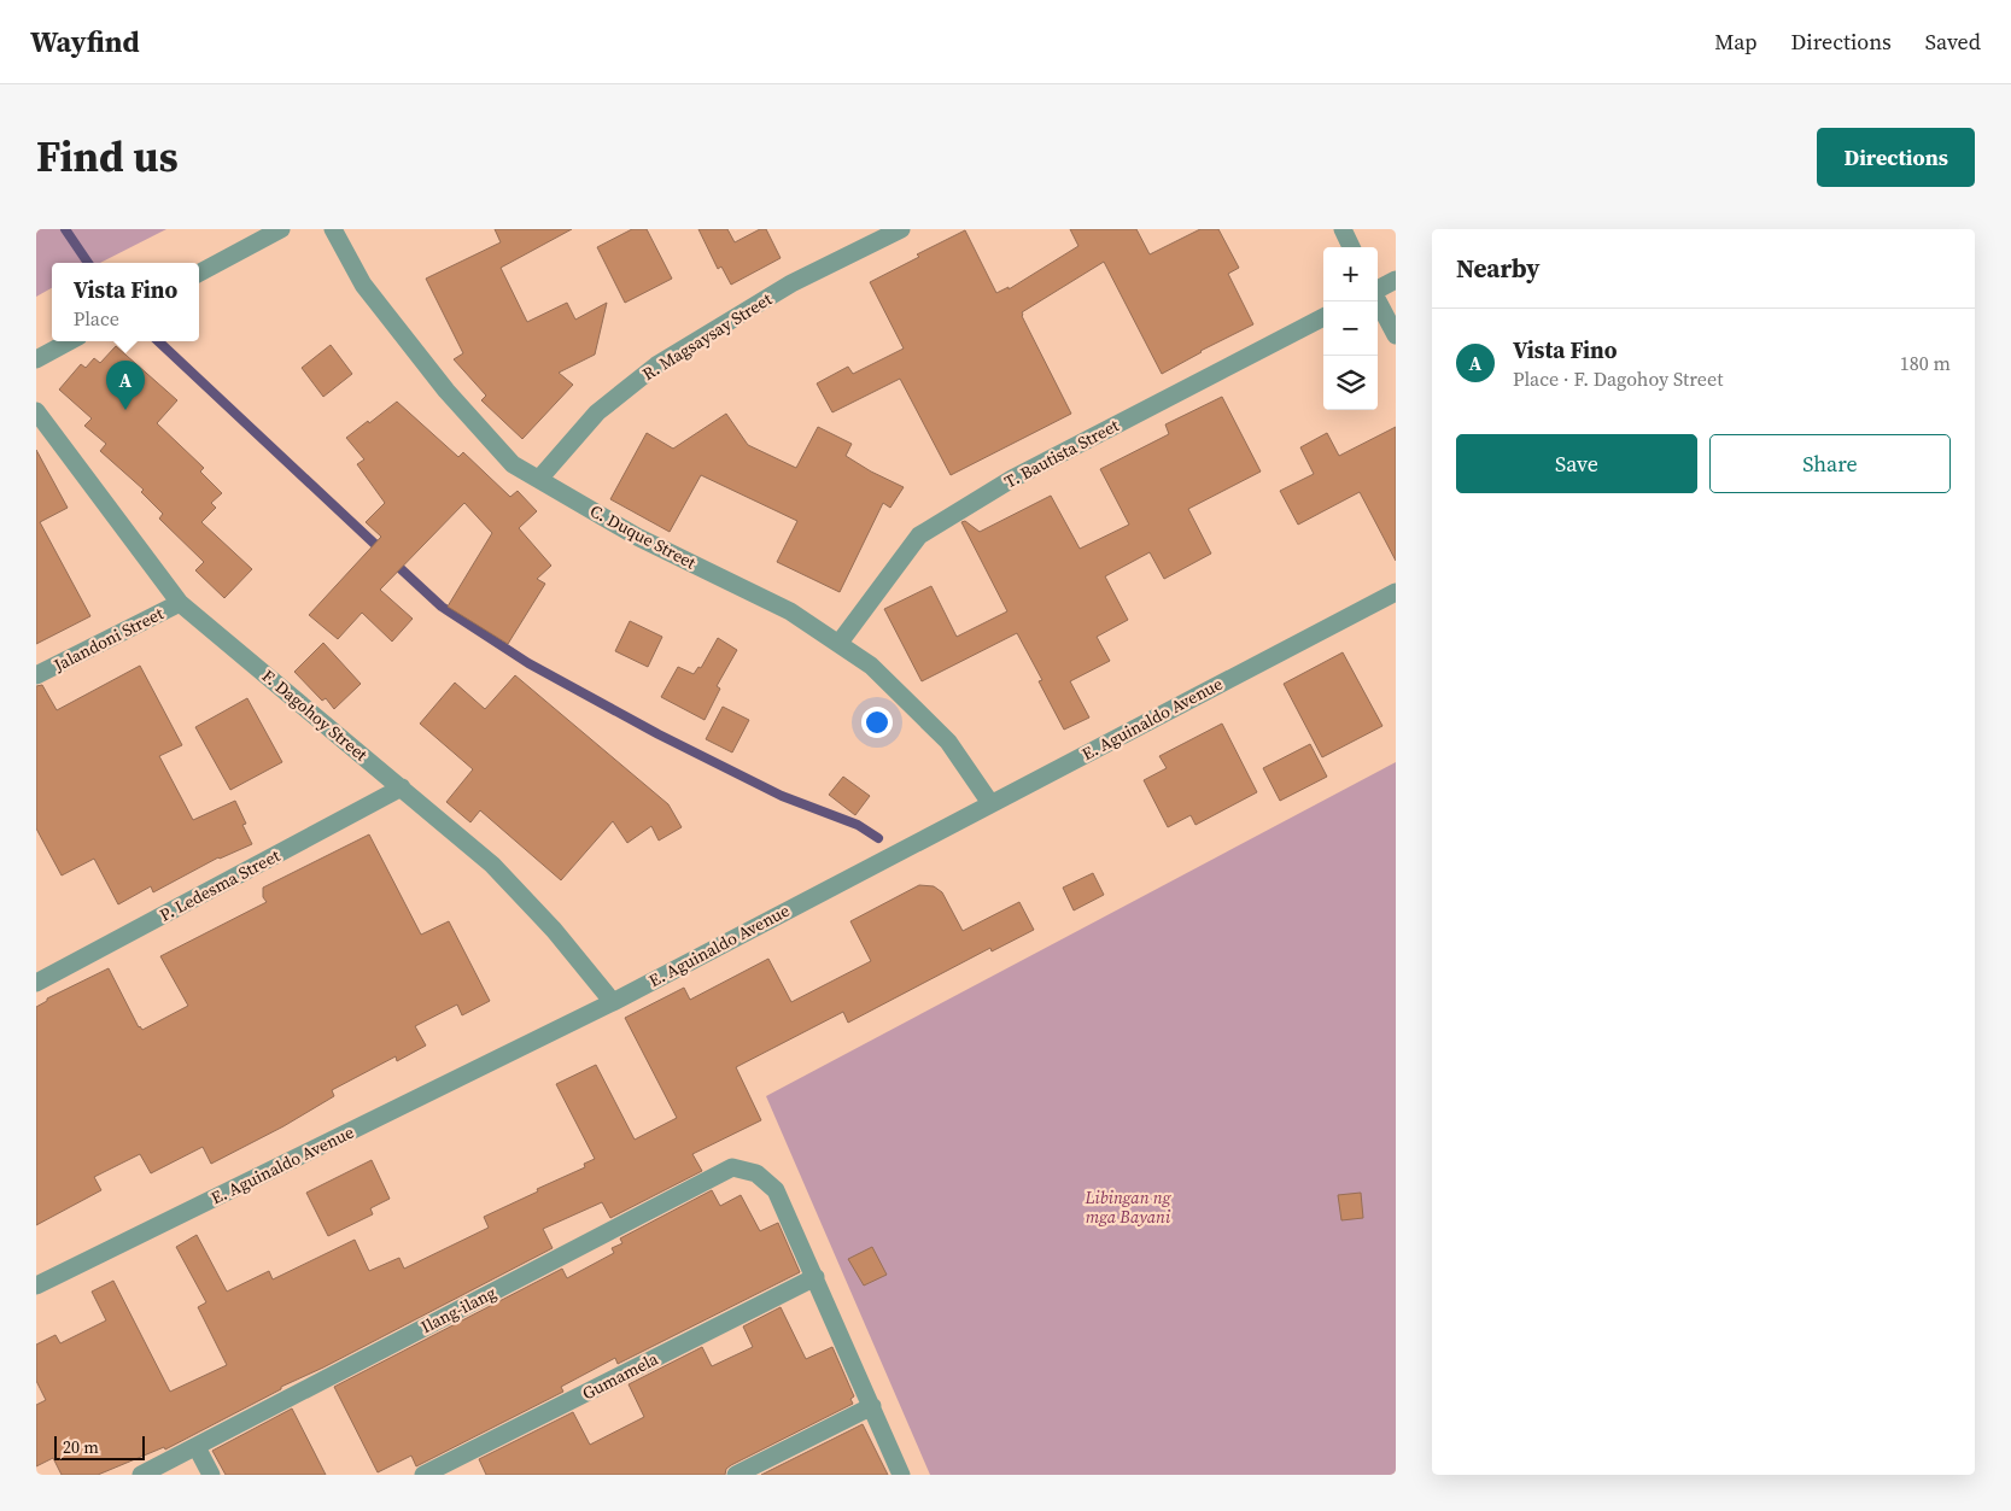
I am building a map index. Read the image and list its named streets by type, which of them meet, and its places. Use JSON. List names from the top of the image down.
{
  "streets": {
    "street": [
      "R. Magsaysay Street",
      "T. Bautista Street",
      "C. Duque Street",
      "Jalandoni Street",
      "F. Dagohoy Street",
      "E. Aguinaldo Avenue",
      "P. Ledesma Street",
      "Ilang-ilang",
      "Gumamela"
    ]
  },
  "crossings": [
    ["R. Magsaysay Street", "C. Duque Street"],
    ["T. Bautista Street", "C. Duque Street"],
    ["C. Duque Street", "E. Aguinaldo Avenue"],
    ["Jalandoni Street", "F. Dagohoy Street"],
    ["F. Dagohoy Street", "E. Aguinaldo Avenue"],
    ["F. Dagohoy Street", "P. Ledesma Street"],
    ["Ilang-ilang", "Gumamela"]
  ],
  "parks": ["Libingan ng mga Bayani"],
  "scale_bar": "20 m",
  "page": {
    "header": "Wayfind",
    "nav": ["Map", "Directions", "Saved"],
    "title": "Find us",
    "buttons": [
      "Directions",
      ["Save", "Share"]
    ],
    "heading": "Nearby",
    "map_buttons": ["+", "−"],
    "popup": ["Vista Fino", "Place"],
    "list": [
      {
        "mark": "A",
        "name": "Vista Fino",
        "note": "Place · F. Dagohoy Street",
        "value": "180 m"
      }
    ],
    "pins": "A",
    "scale": "20 m"
  }
}
